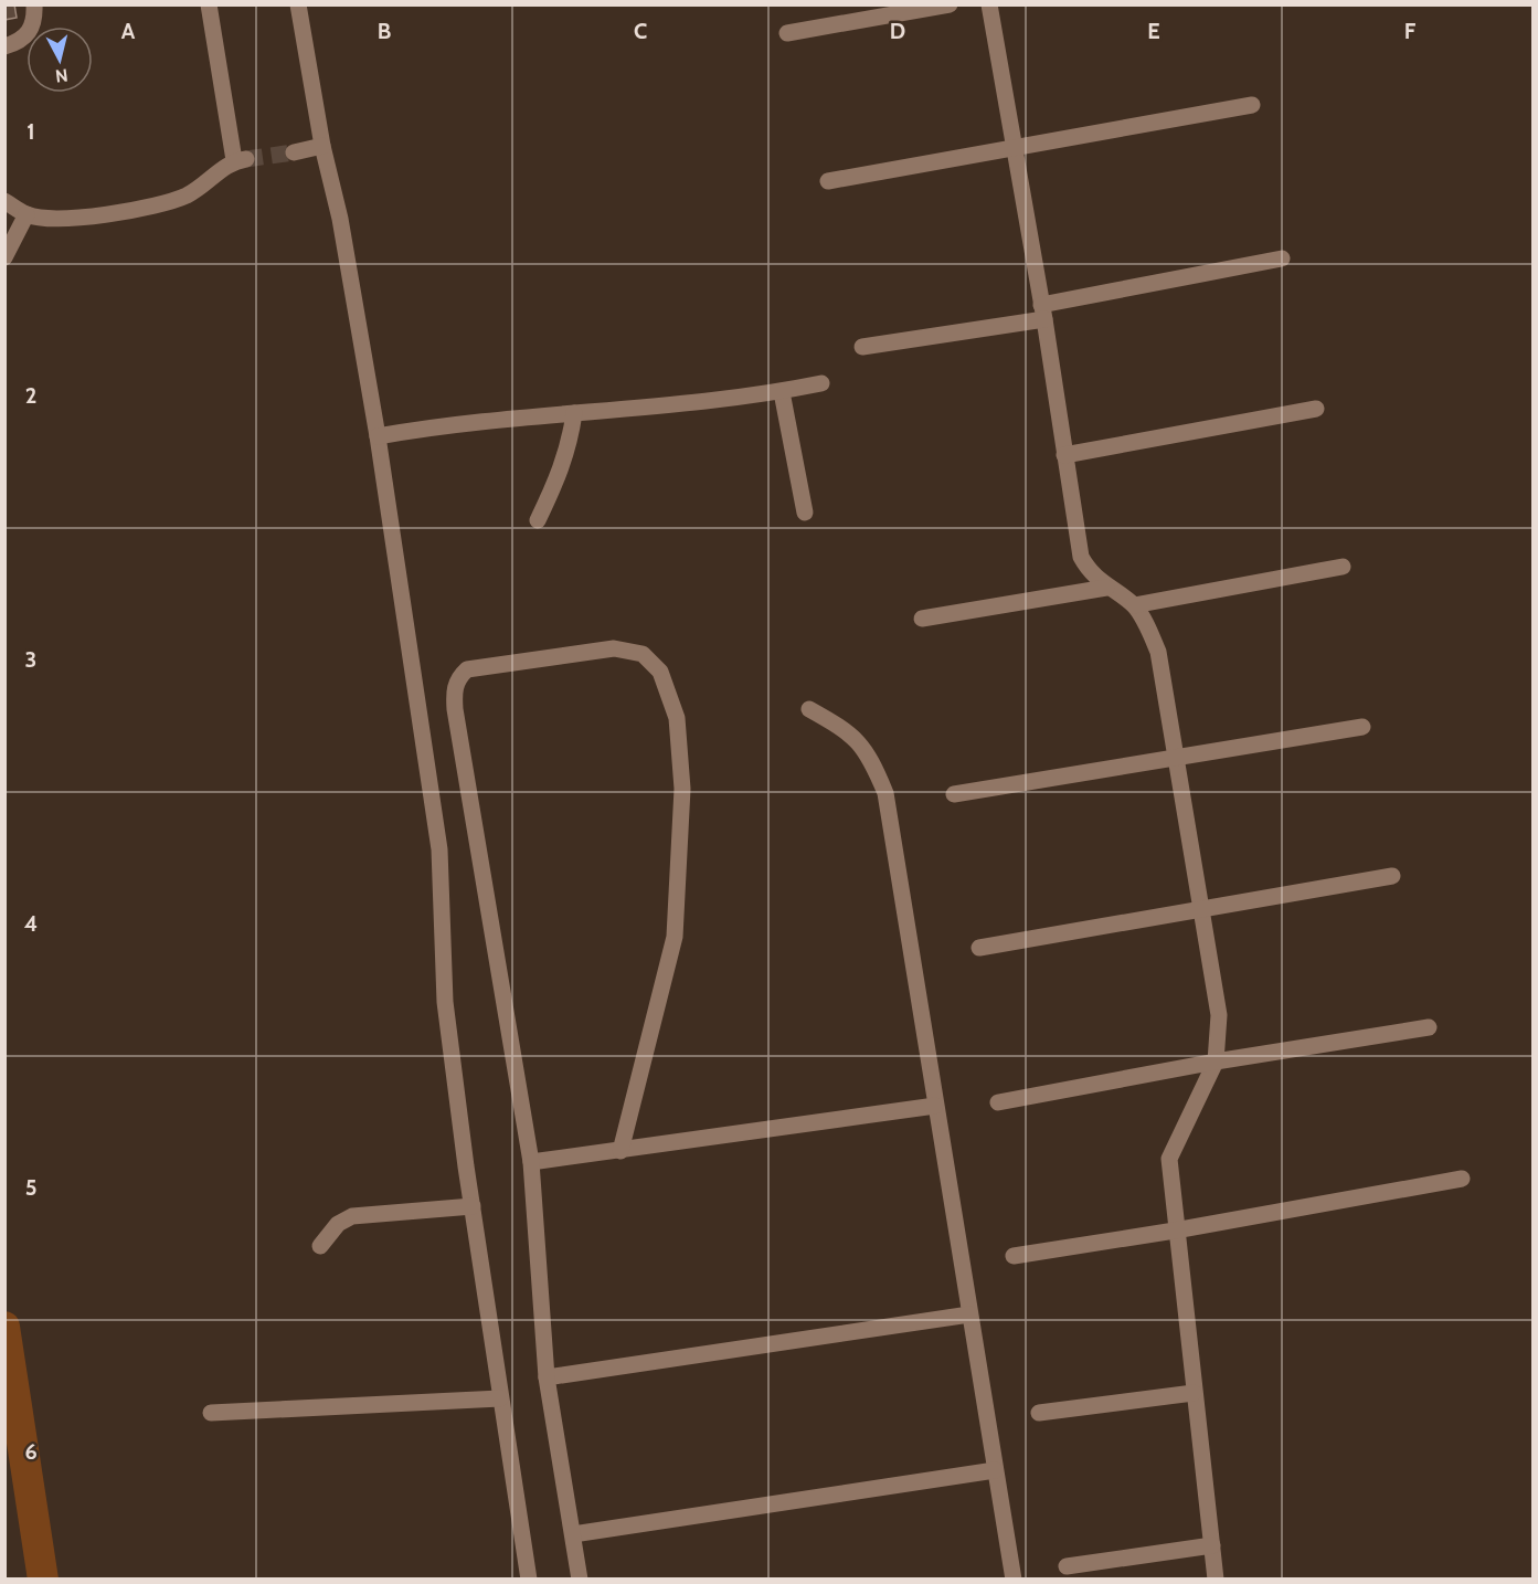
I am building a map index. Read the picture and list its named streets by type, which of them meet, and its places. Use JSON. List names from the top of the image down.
{
  "north": "bottom",
  "grid": {
    "columns": [
      "A",
      "B",
      "C",
      "D",
      "E",
      "F"
    ],
    "rows": [
      "1",
      "2",
      "3",
      "4",
      "5",
      "6"
    ]
  }
}
